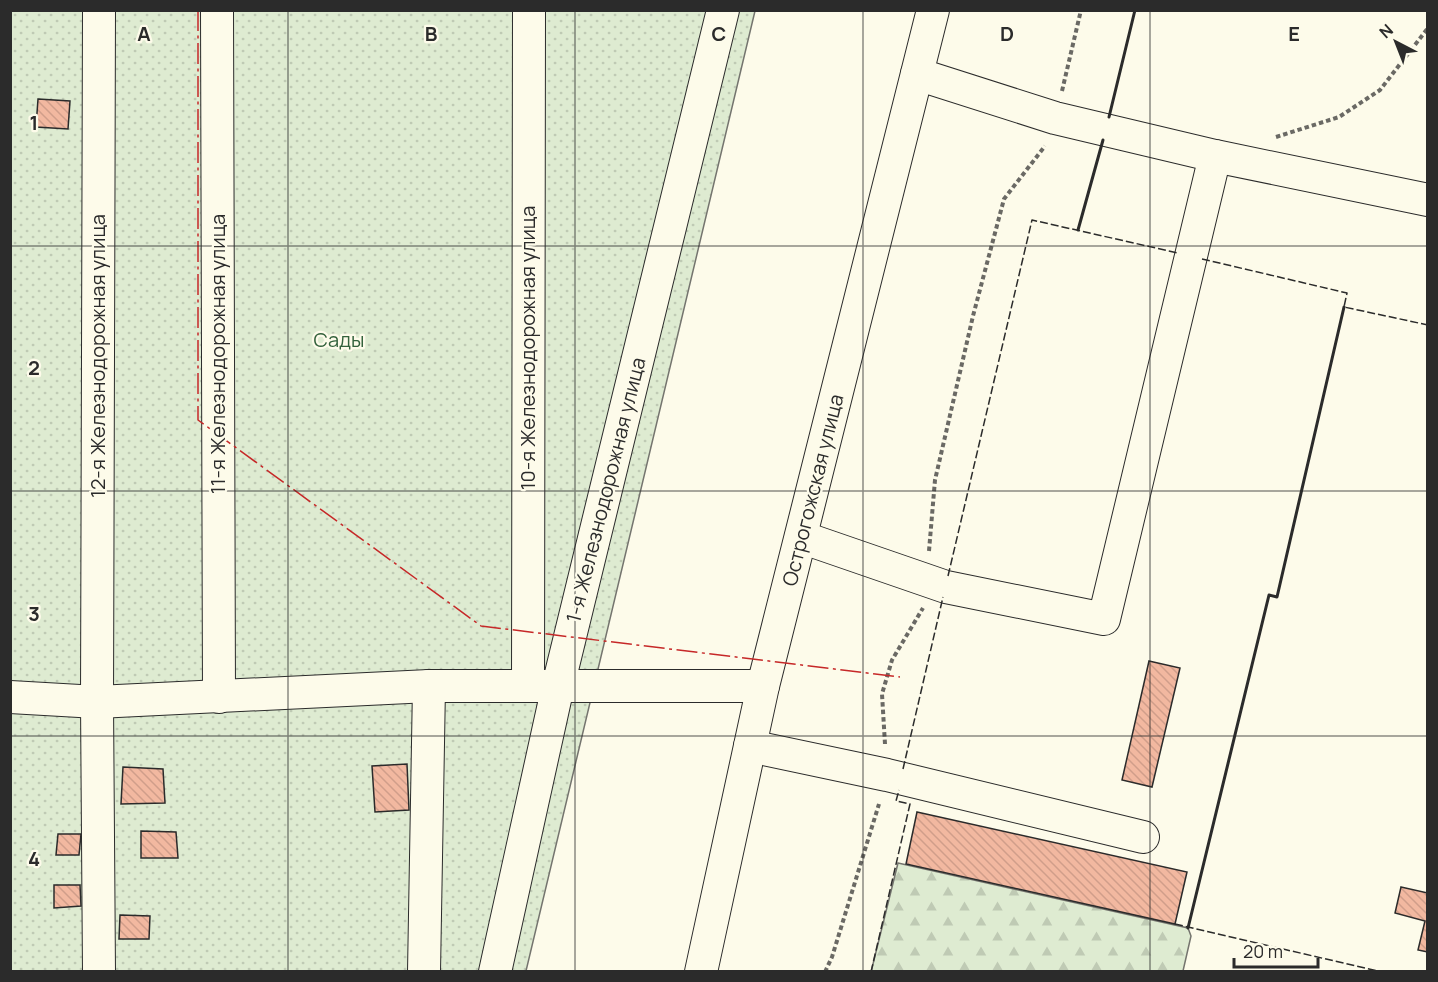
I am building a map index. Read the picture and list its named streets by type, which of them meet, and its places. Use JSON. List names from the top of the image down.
{
  "streets": {
    "street": [
      "10-я Железнодорожная улица",
      "11-я Железнодорожная улица",
      "12-я Железнодорожная улица",
      "1-я Железнодорожная улица",
      "Острогожская улица"
    ]
  },
  "crossings": [
    ["10-я Железнодорожная улица", "1-я Железнодорожная улица"]
  ],
  "parks": ["Сады"],
  "scale_bar": "20 m",
  "north": "top left",
  "grid": {
    "columns": [
      "A",
      "B",
      "C",
      "D",
      "E"
    ],
    "rows": [
      "1",
      "2",
      "3",
      "4"
    ]
  }
}
